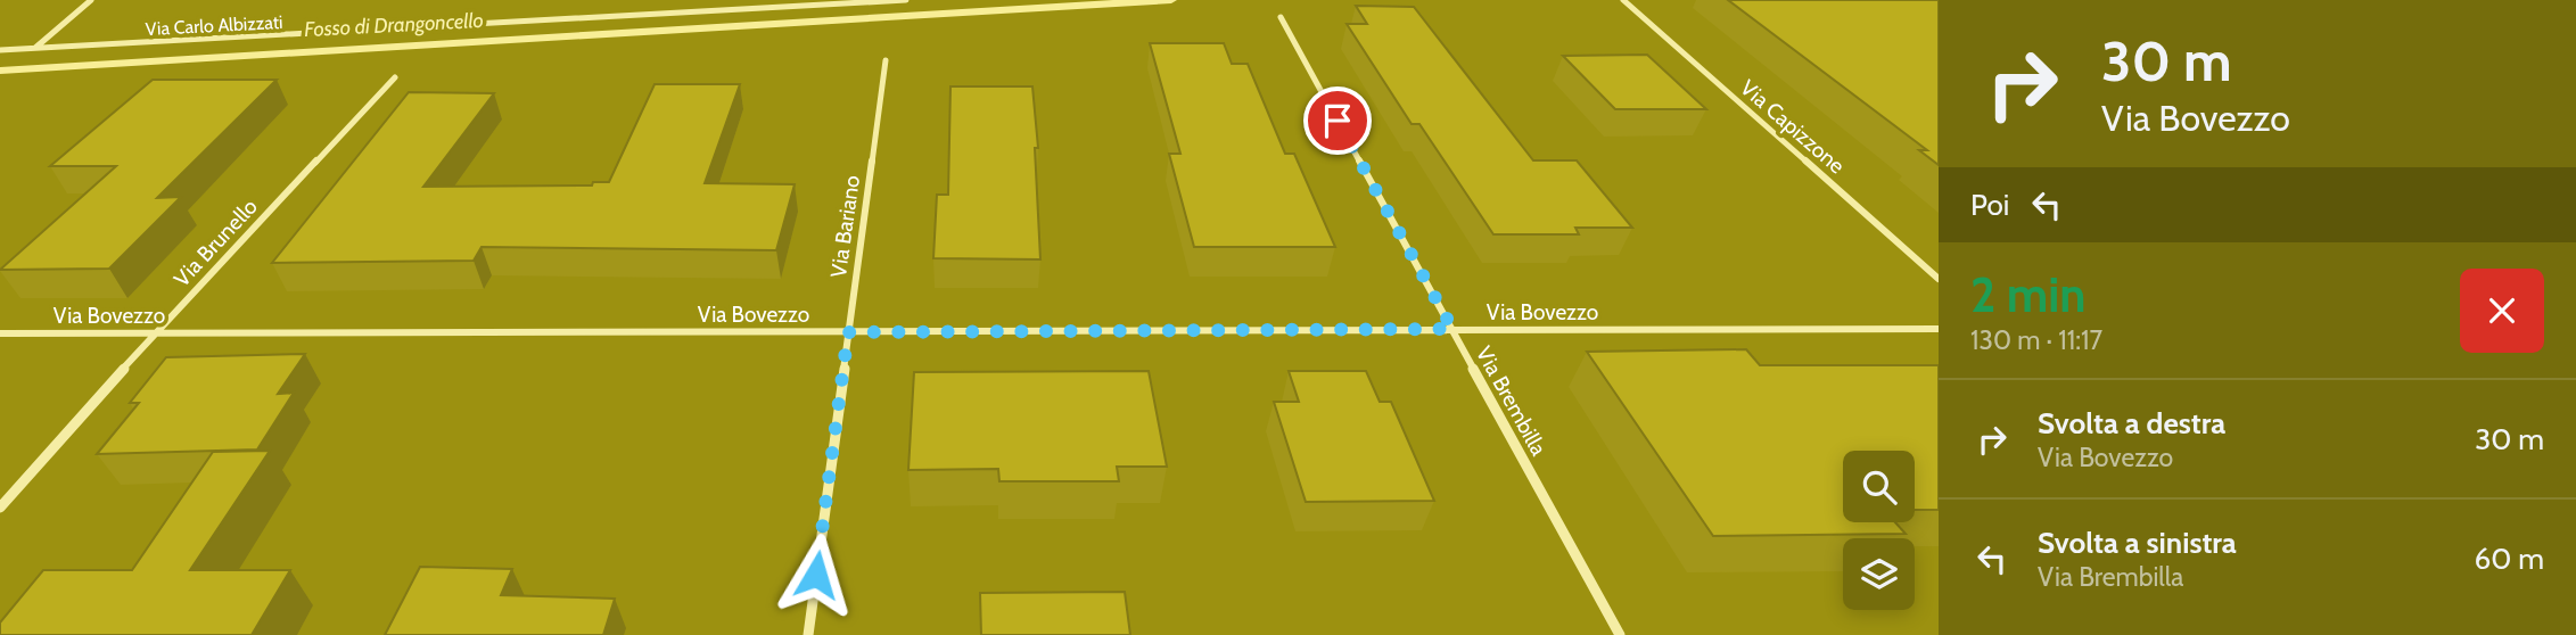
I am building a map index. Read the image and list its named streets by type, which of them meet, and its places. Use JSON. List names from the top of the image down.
{
  "streets": {
    "street": [
      "Via Carlo Albizzati",
      "Via Capizzone",
      "Via Bariano",
      "Via Brunello",
      "Via Bovezzo",
      "Via Brembilla"
    ]
  },
  "crossings": [
    ["Via Bariano", "Via Bovezzo"],
    ["Via Brunello", "Via Bovezzo"],
    ["Via Bovezzo", "Via Brembilla"]
  ],
  "water": ["Fosso di Drangoncello"],
  "page": {
    "turn": ["30 m", "Via Bovezzo"],
    "then": "Poi",
    "heading": ["2 min", "130 m · 11:17"],
    "list": [
      {
        "name": "Svolta a destra",
        "note": "Via Bovezzo",
        "value": "30 m"
      },
      {
        "name": "Svolta a sinistra",
        "note": "Via Brembilla",
        "value": "60 m"
      }
    ]
  }
}
